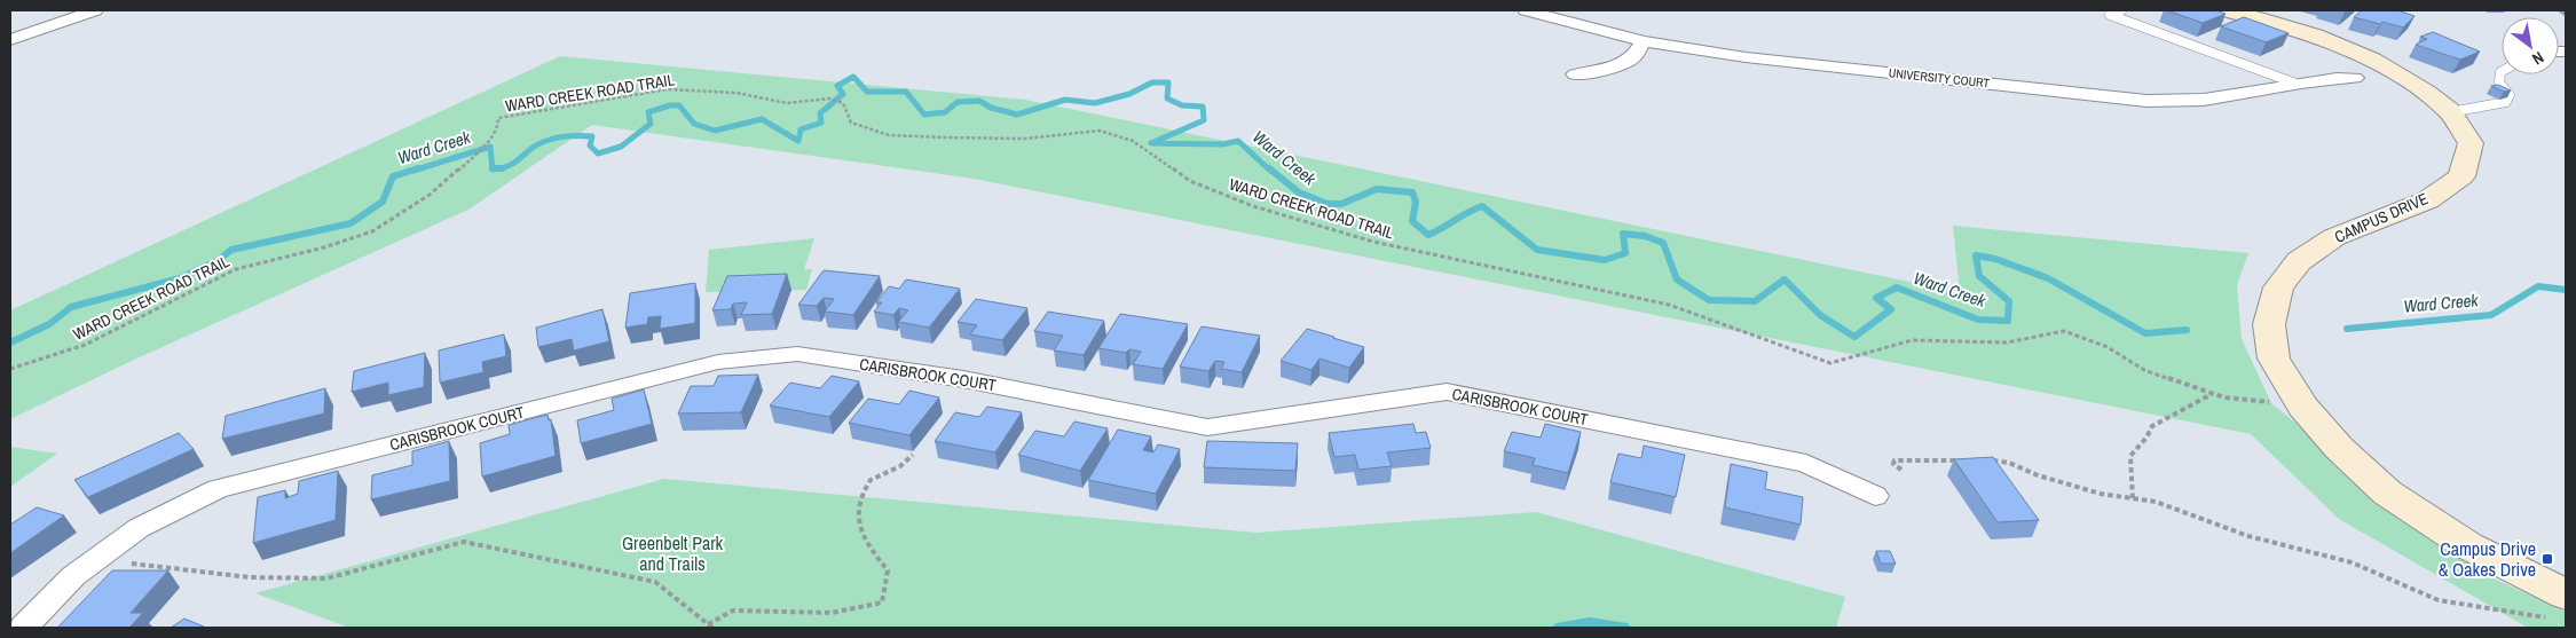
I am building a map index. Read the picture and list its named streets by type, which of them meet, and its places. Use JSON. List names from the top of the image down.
{
  "streets": {
    "street": ["UNIVERSITY COURT", "CAMPUS DRIVE", "CARISBROOK COURT"],
    "path": ["WARD CREEK ROAD TRAIL"]
  },
  "crossings": [
    ["WARD CREEK ROAD TRAIL", "CAMPUS DRIVE"]
  ],
  "water": ["Ward Creek"],
  "parks": ["Greenbelt Park and Trails"],
  "places": {
    "transit": ["Campus Drive & Oakes Drive"]
  },
  "north": "bottom right"
}
